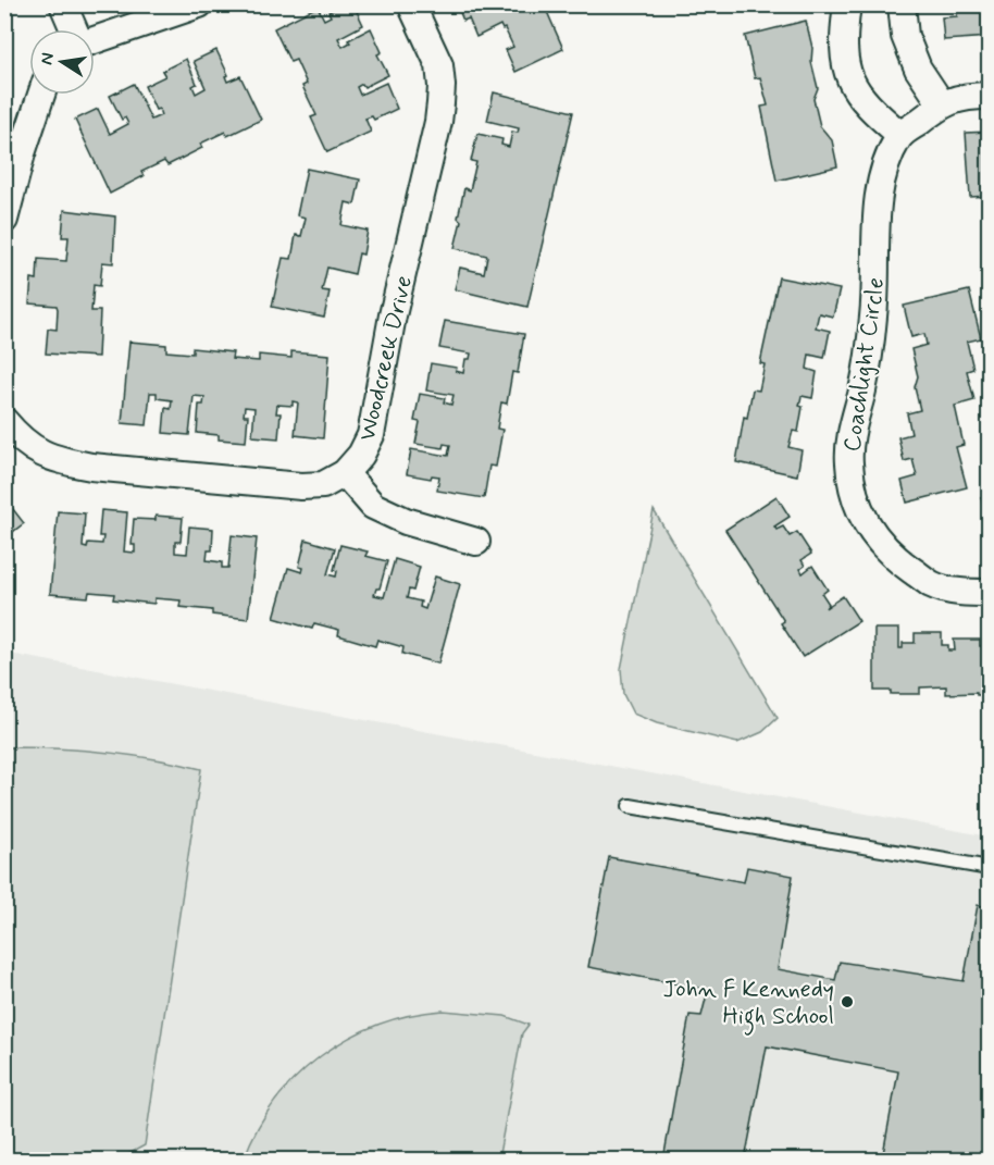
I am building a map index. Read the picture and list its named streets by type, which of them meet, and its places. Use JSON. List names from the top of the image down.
{
  "streets": {
    "street": ["Woodcreek Drive", "Coachlight Circle"]
  },
  "places": ["John F Kennedy High School"],
  "north": "left"
}
